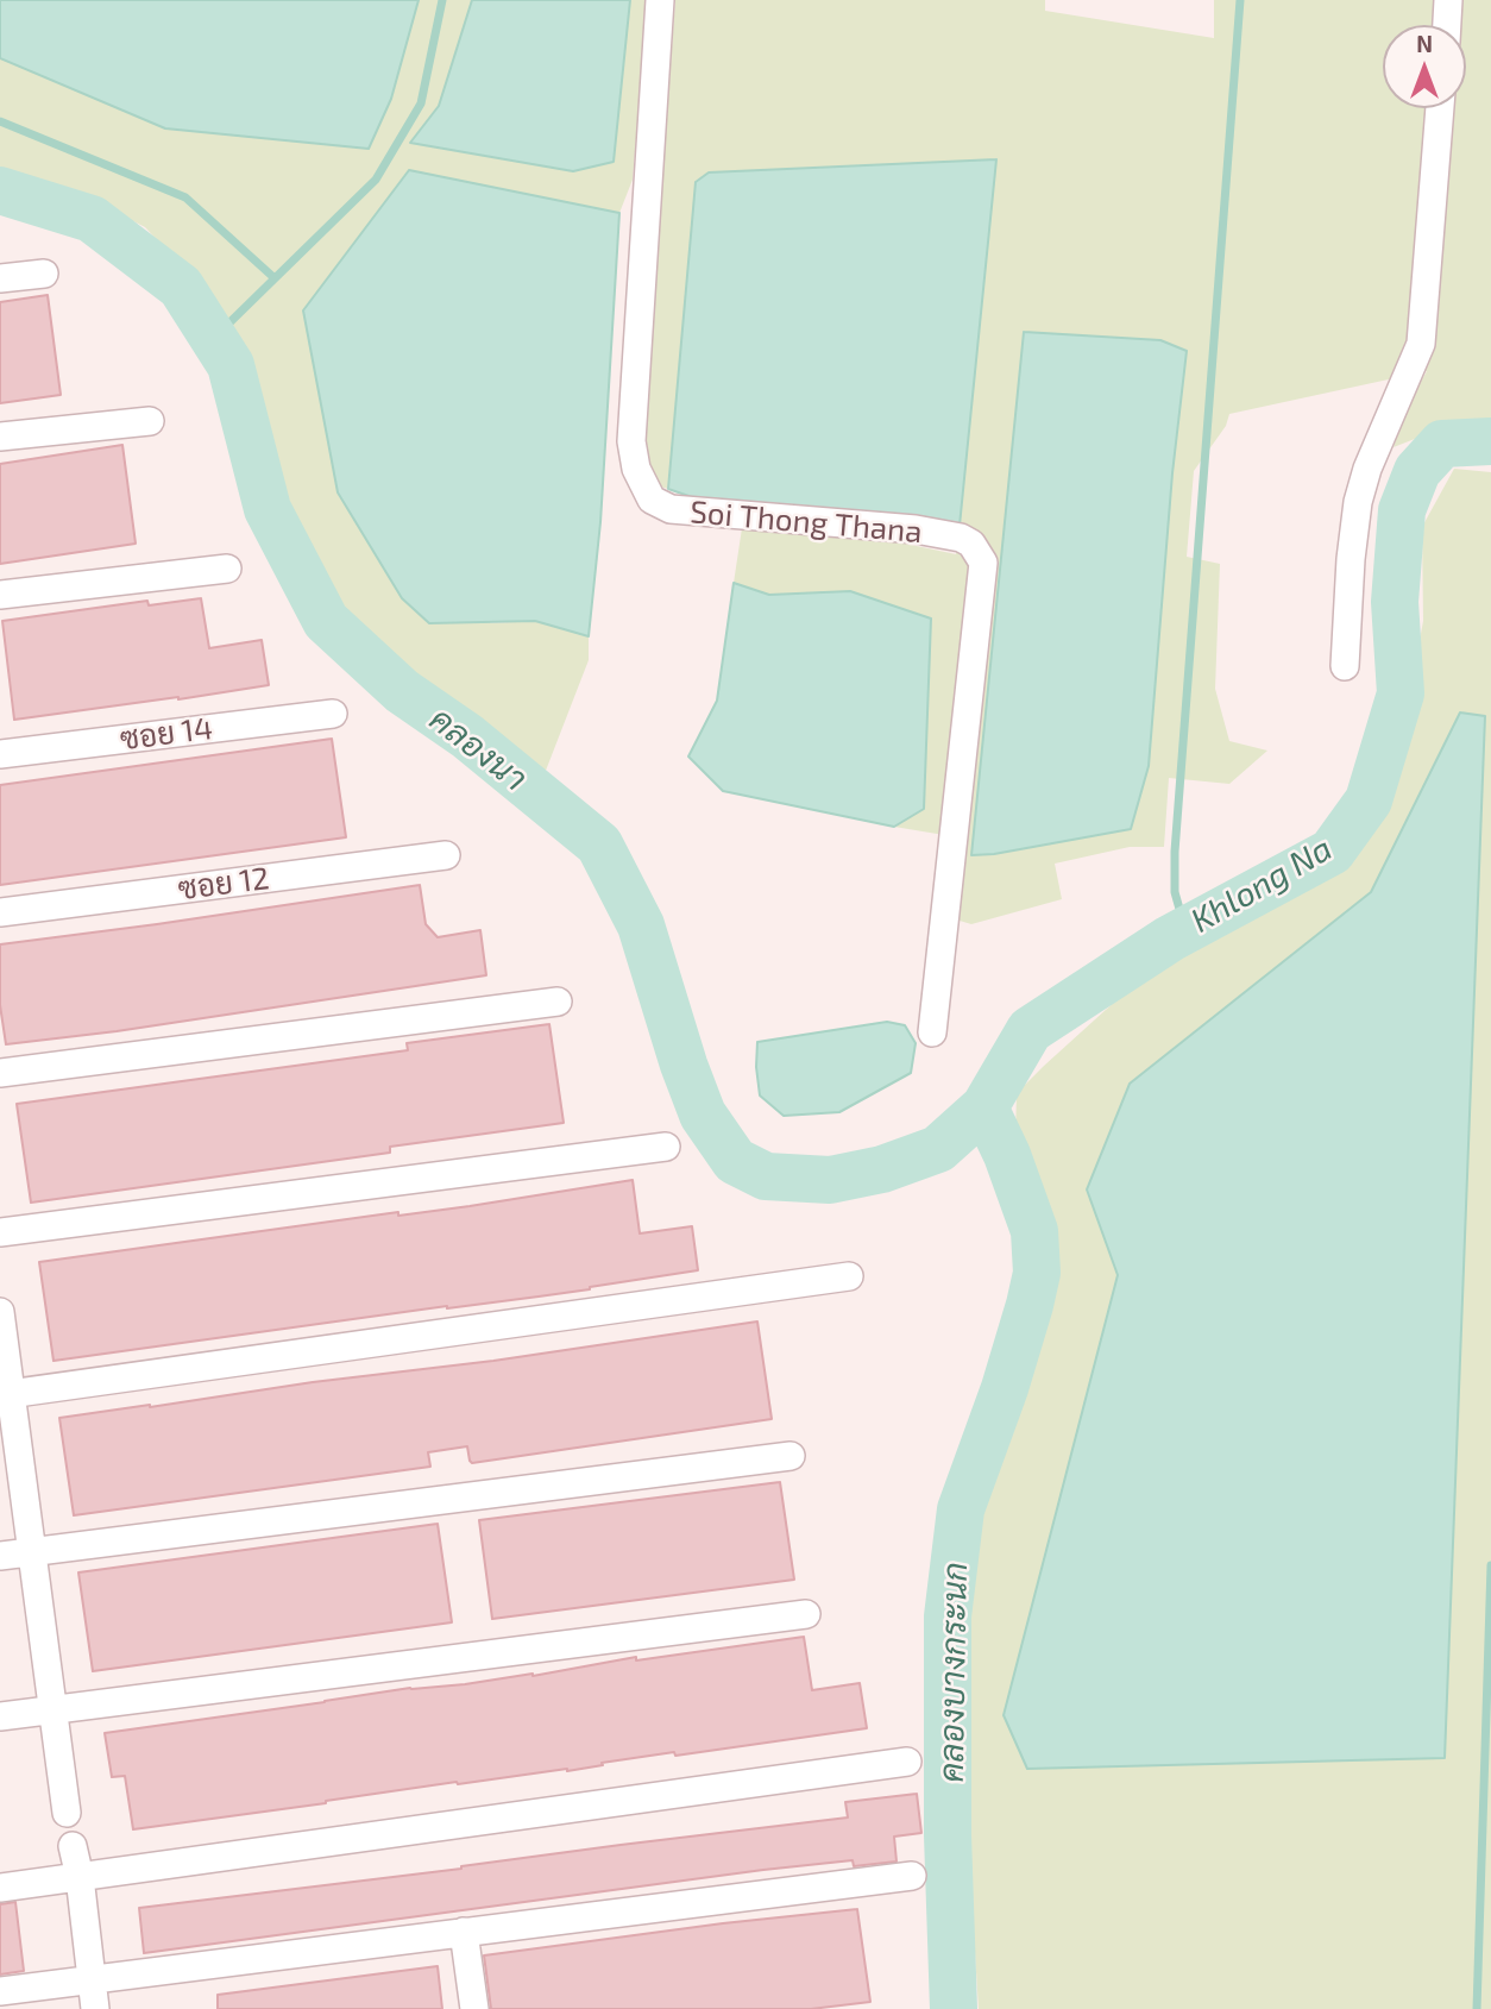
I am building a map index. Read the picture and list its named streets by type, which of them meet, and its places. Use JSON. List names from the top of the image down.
{
  "streets": {
    "street": ["Soi Thong Thana", "ซอย 14", "ซอย 12"]
  },
  "water": ["คลองนา", "Khlong Na", "คลองบางกระนก"],
  "north": "top"
}
